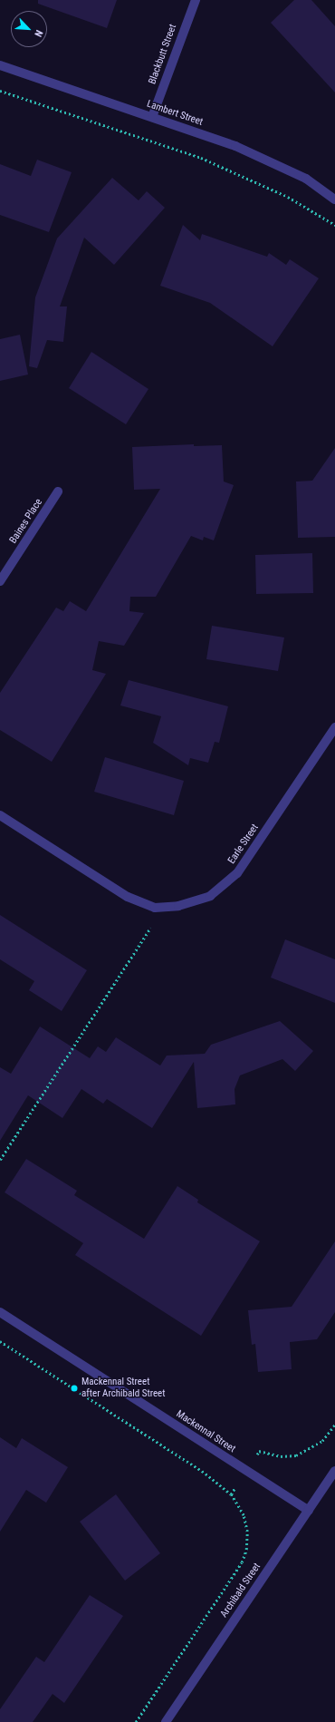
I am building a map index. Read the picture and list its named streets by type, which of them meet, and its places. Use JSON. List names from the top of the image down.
{
  "streets": {
    "street": [
      "Blackbutt Street",
      "Lambert Street",
      "Baines Place",
      "Earle Street",
      "Mackennal Street",
      "Archibald Street"
    ]
  },
  "crossings": [
    ["Blackbutt Street", "Lambert Street"],
    ["Mackennal Street", "Archibald Street"]
  ],
  "places": ["Mackennal Street after Archibald Street"],
  "north": "bottom right"
}
